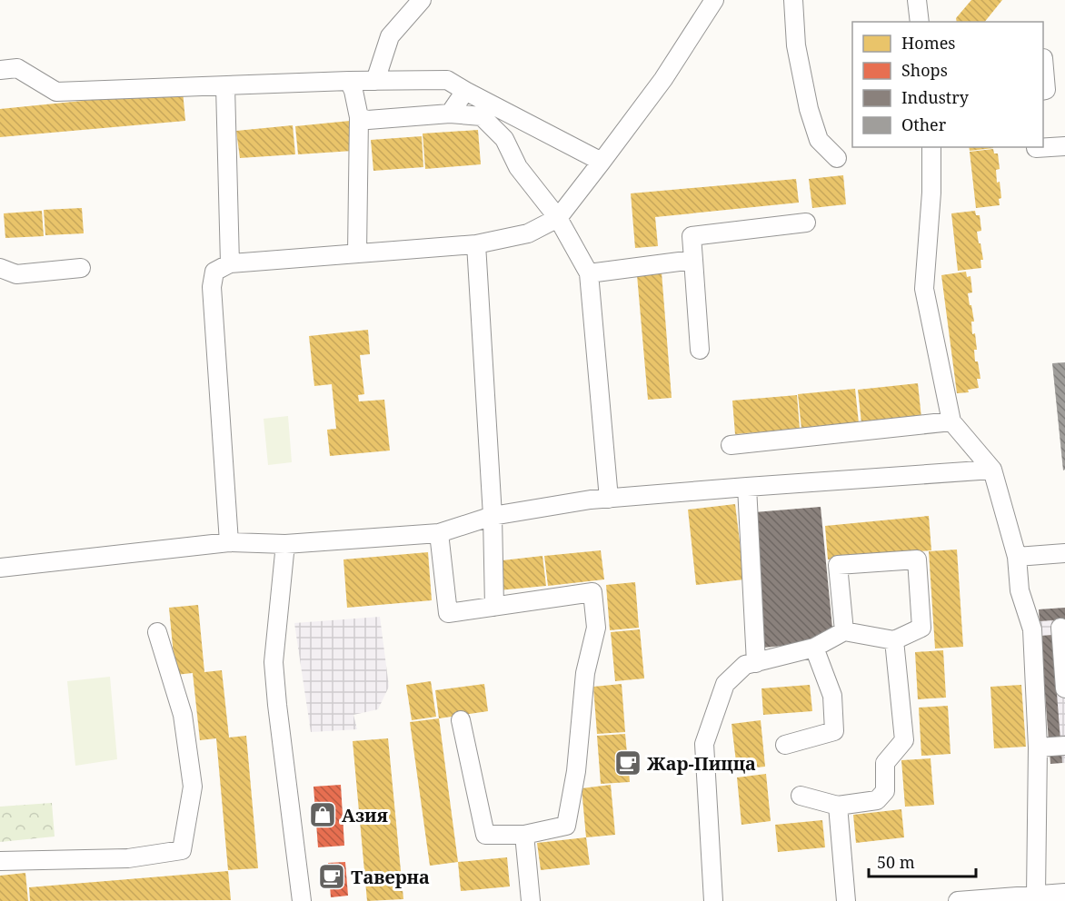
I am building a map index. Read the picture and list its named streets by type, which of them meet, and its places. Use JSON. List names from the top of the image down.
{
  "places": {
    "cafe": ["Жар-Пицца", "Таверна"],
    "shop": ["Азия"]
  },
  "legend": [
    "Homes",
    "Shops",
    "Industry",
    "Other"
  ],
  "scale_bar": "50 m"
}
